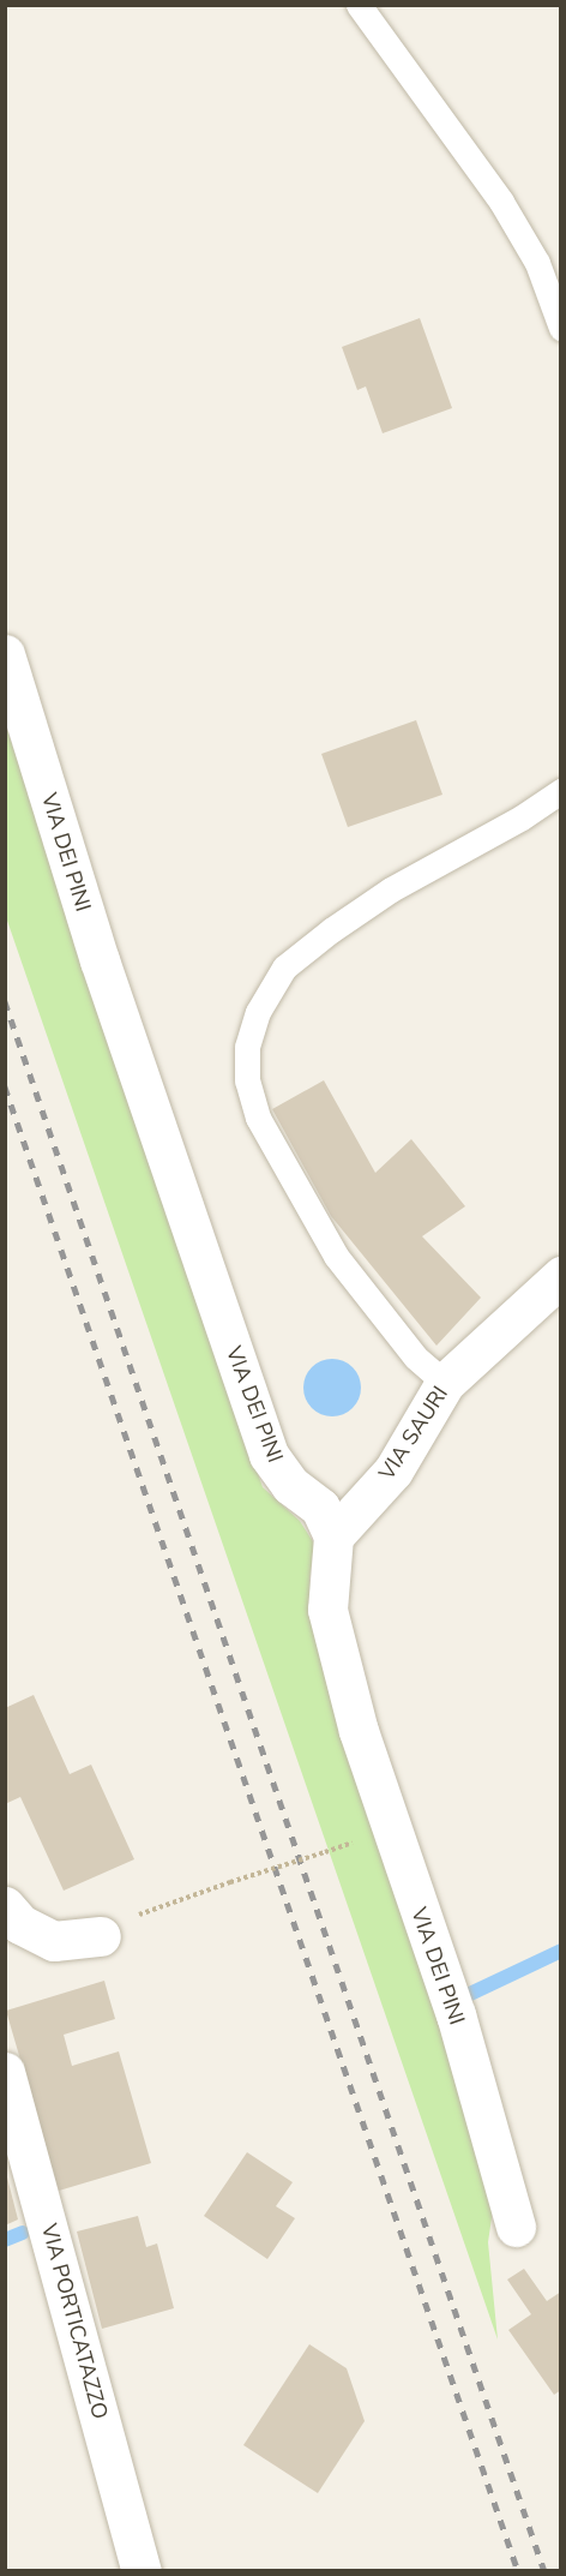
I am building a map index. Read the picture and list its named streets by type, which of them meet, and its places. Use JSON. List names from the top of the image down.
{
  "streets": {
    "street": ["VIA DEI PINI", "VIA SAURI", "VIA PORTICATAZZO"]
  },
  "crossings": [
    ["VIA DEI PINI", "VIA SAURI"]
  ]
}
